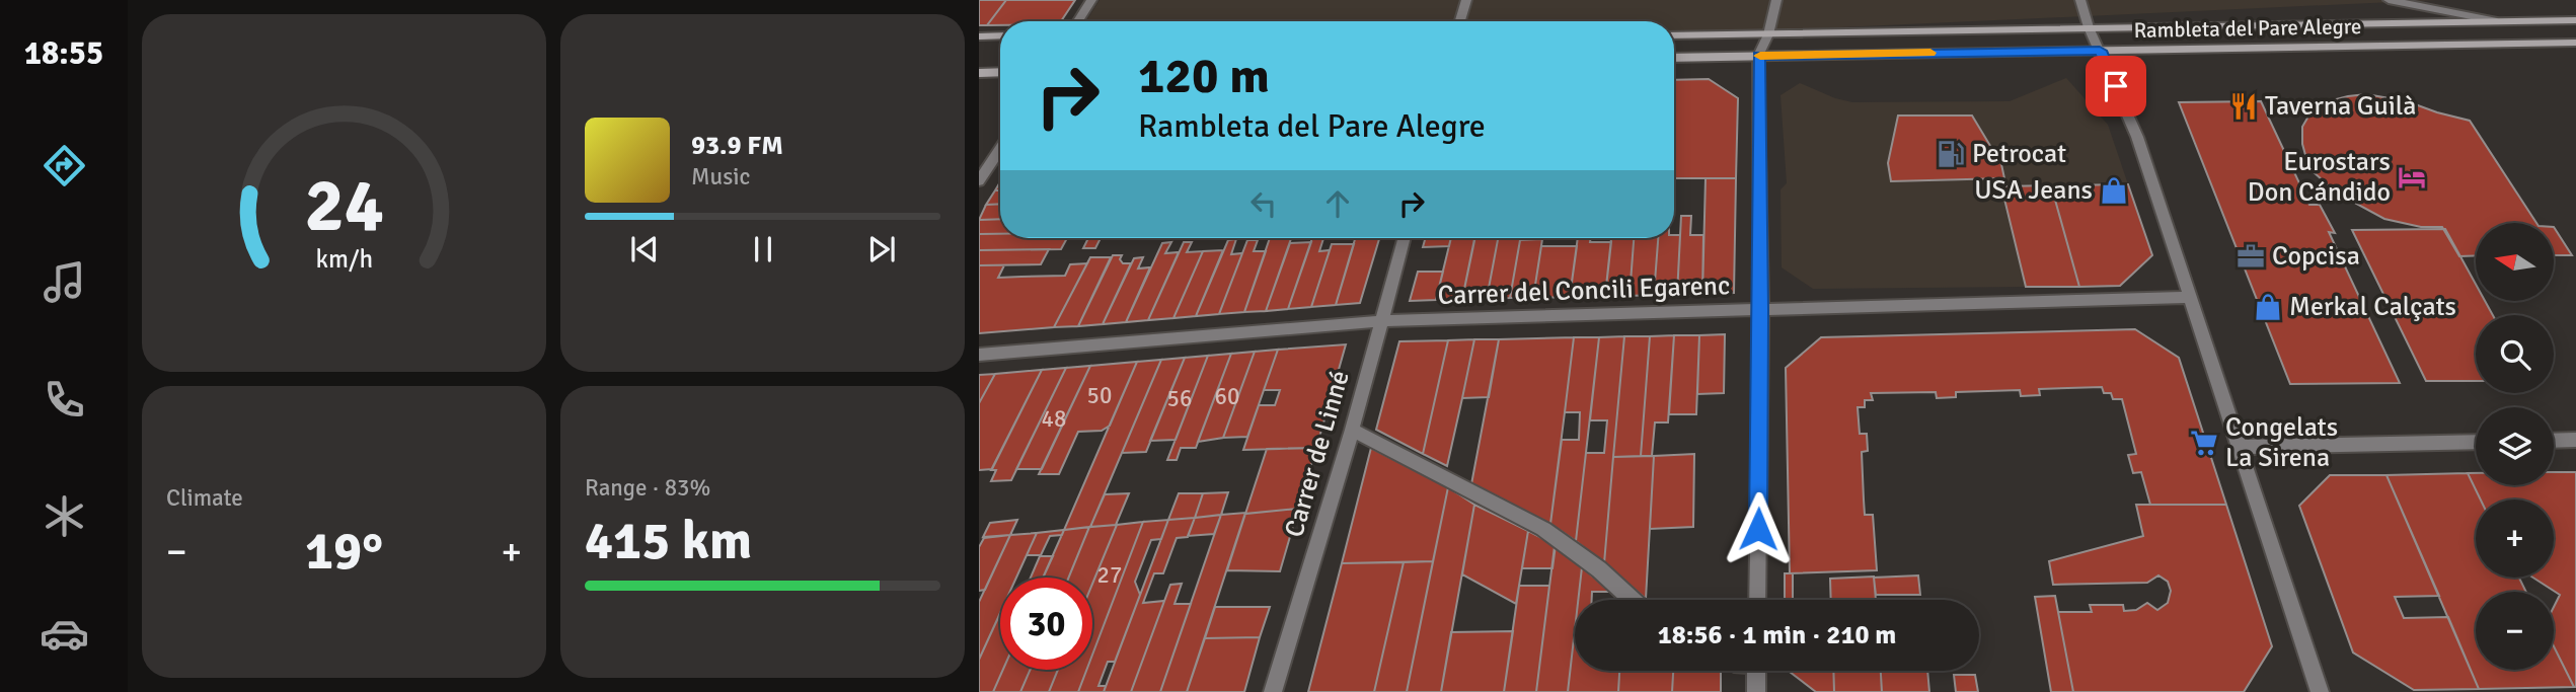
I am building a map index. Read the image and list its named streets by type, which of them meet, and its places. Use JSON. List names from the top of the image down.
{
  "streets": {
    "main road": ["Rambleta del Pare Alegre"],
    "street": ["Carrer del Concili Egarenc", "Carrer de Linné"]
  },
  "crossings": [
    ["Carrer del Concili Egarenc", "Carrer de Linné"]
  ],
  "places": {
    "restaurant": ["Taverna Guilà"],
    "fuel station": ["Petrocat"],
    "hotel": ["Eurostars Don Cándido"],
    "shop": ["USA Jeans", "Merkal Calçats"],
    "office": ["Copcisa"],
    "supermarket": ["Congelats La Sirena"]
  },
  "house_numbers": [
    "50",
    "60",
    "56",
    "48",
    "27"
  ],
  "north": "left",
  "page": {
    "tabs": "18:55",
    "turn": ["120 m", "Rambleta del Pare Alegre"],
    "song": ["93.9 FM", "Music"],
    "map_buttons": ["+", "−"],
    "tile": [
      "Climate",
      ["Range · 83%", "415 km"]
    ],
    "heat": ["−", "19°", "+"],
    "limit": "30",
    "trip": "18:56 · 1 min · 210 m",
    "gauge": ["24", "km/h"]
  }
}
